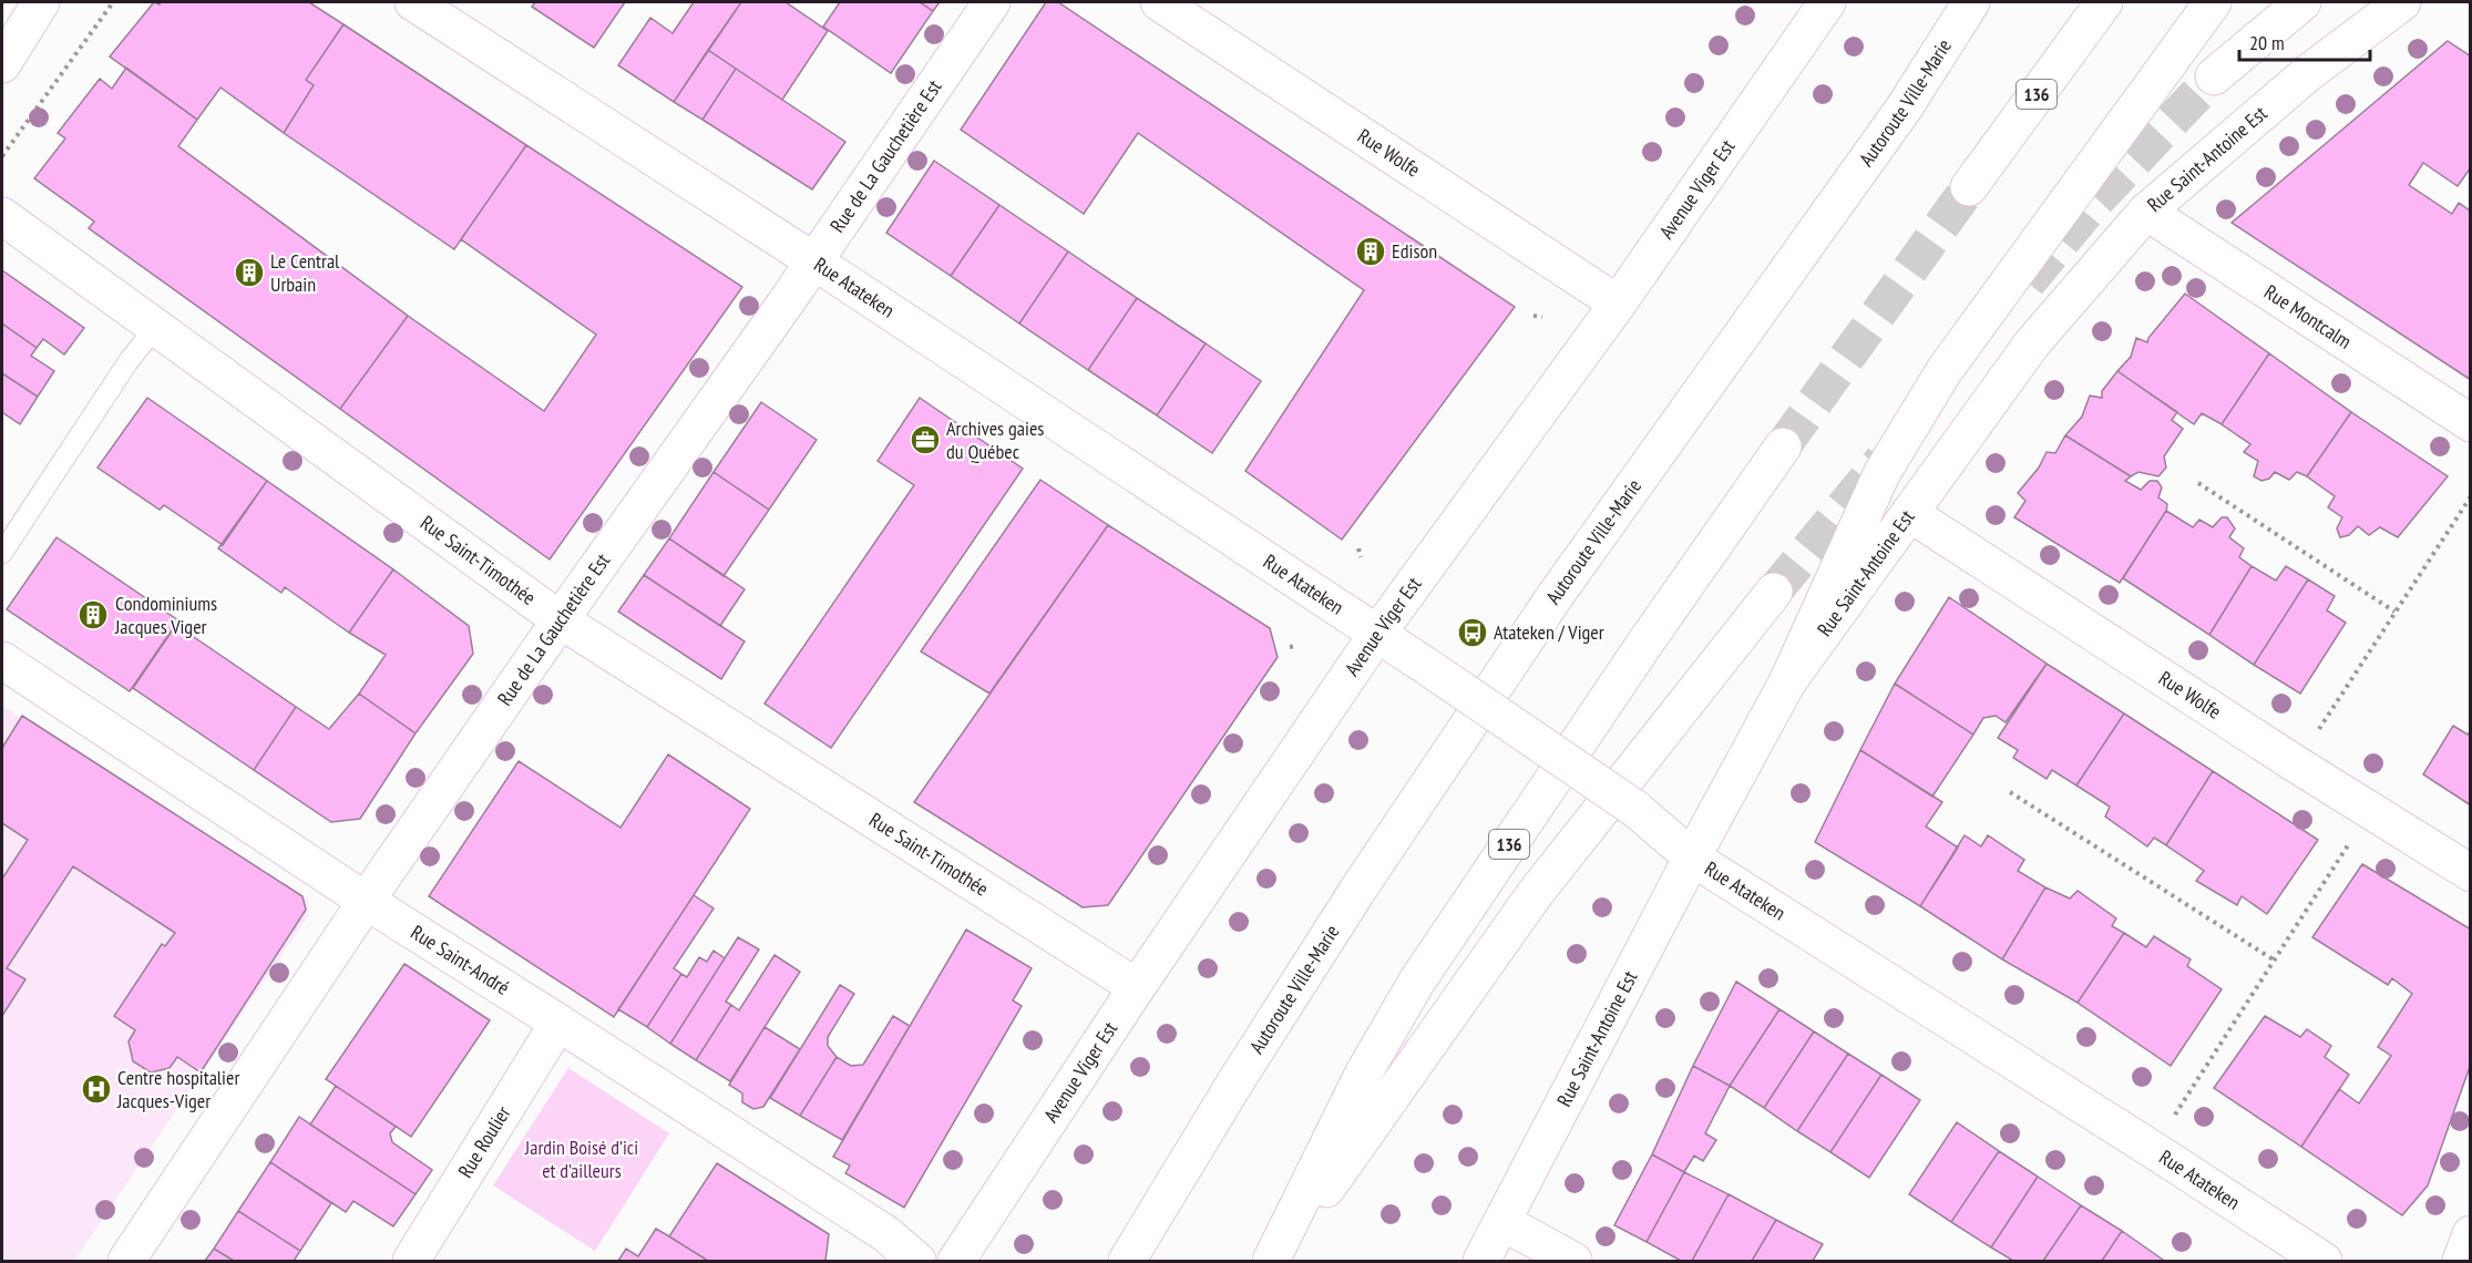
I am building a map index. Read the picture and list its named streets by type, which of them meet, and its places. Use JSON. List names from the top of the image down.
{
  "streets": {
    "main road": [
      "136",
      "Autoroute Ville-Marie",
      "Rue Wolfe",
      "Rue de La Gauchetière Est",
      "Rue Saint-Antoine Est",
      "Avenue Viger Est",
      "Rue Atateken",
      "Rue Montcalm",
      "Rue Saint-Timothée",
      "Rue Saint-André",
      "Rue Roulier"
    ]
  },
  "crossings": [
    ["Rue Wolfe", "Rue Saint-Antoine Est"],
    ["Rue Wolfe", "Avenue Viger Est"],
    ["Rue de La Gauchetière Est", "Rue Atateken"],
    ["Rue de La Gauchetière Est", "Rue Saint-Timothée"],
    ["Rue de La Gauchetière Est", "Rue Saint-André"],
    ["Rue Saint-Antoine Est", "Rue Atateken"],
    ["Rue Saint-Antoine Est", "Rue Montcalm"],
    ["Avenue Viger Est", "Rue Atateken"],
    ["Avenue Viger Est", "Rue Saint-Timothée"],
    ["Rue Saint-André", "Rue Roulier"]
  ],
  "parks": ["Jardin Boisé d’ici et d’ailleurs"],
  "places": {
    "building": ["Edison", "Le Central Urbain", "Condominiums Jacques Viger"],
    "office": ["Archives gaies du Québec"],
    "bus stop": ["Atateken / Viger"],
    "hospital": ["Centre hospitalier Jacques-Viger"]
  },
  "scale_bar": "20 m"
}
